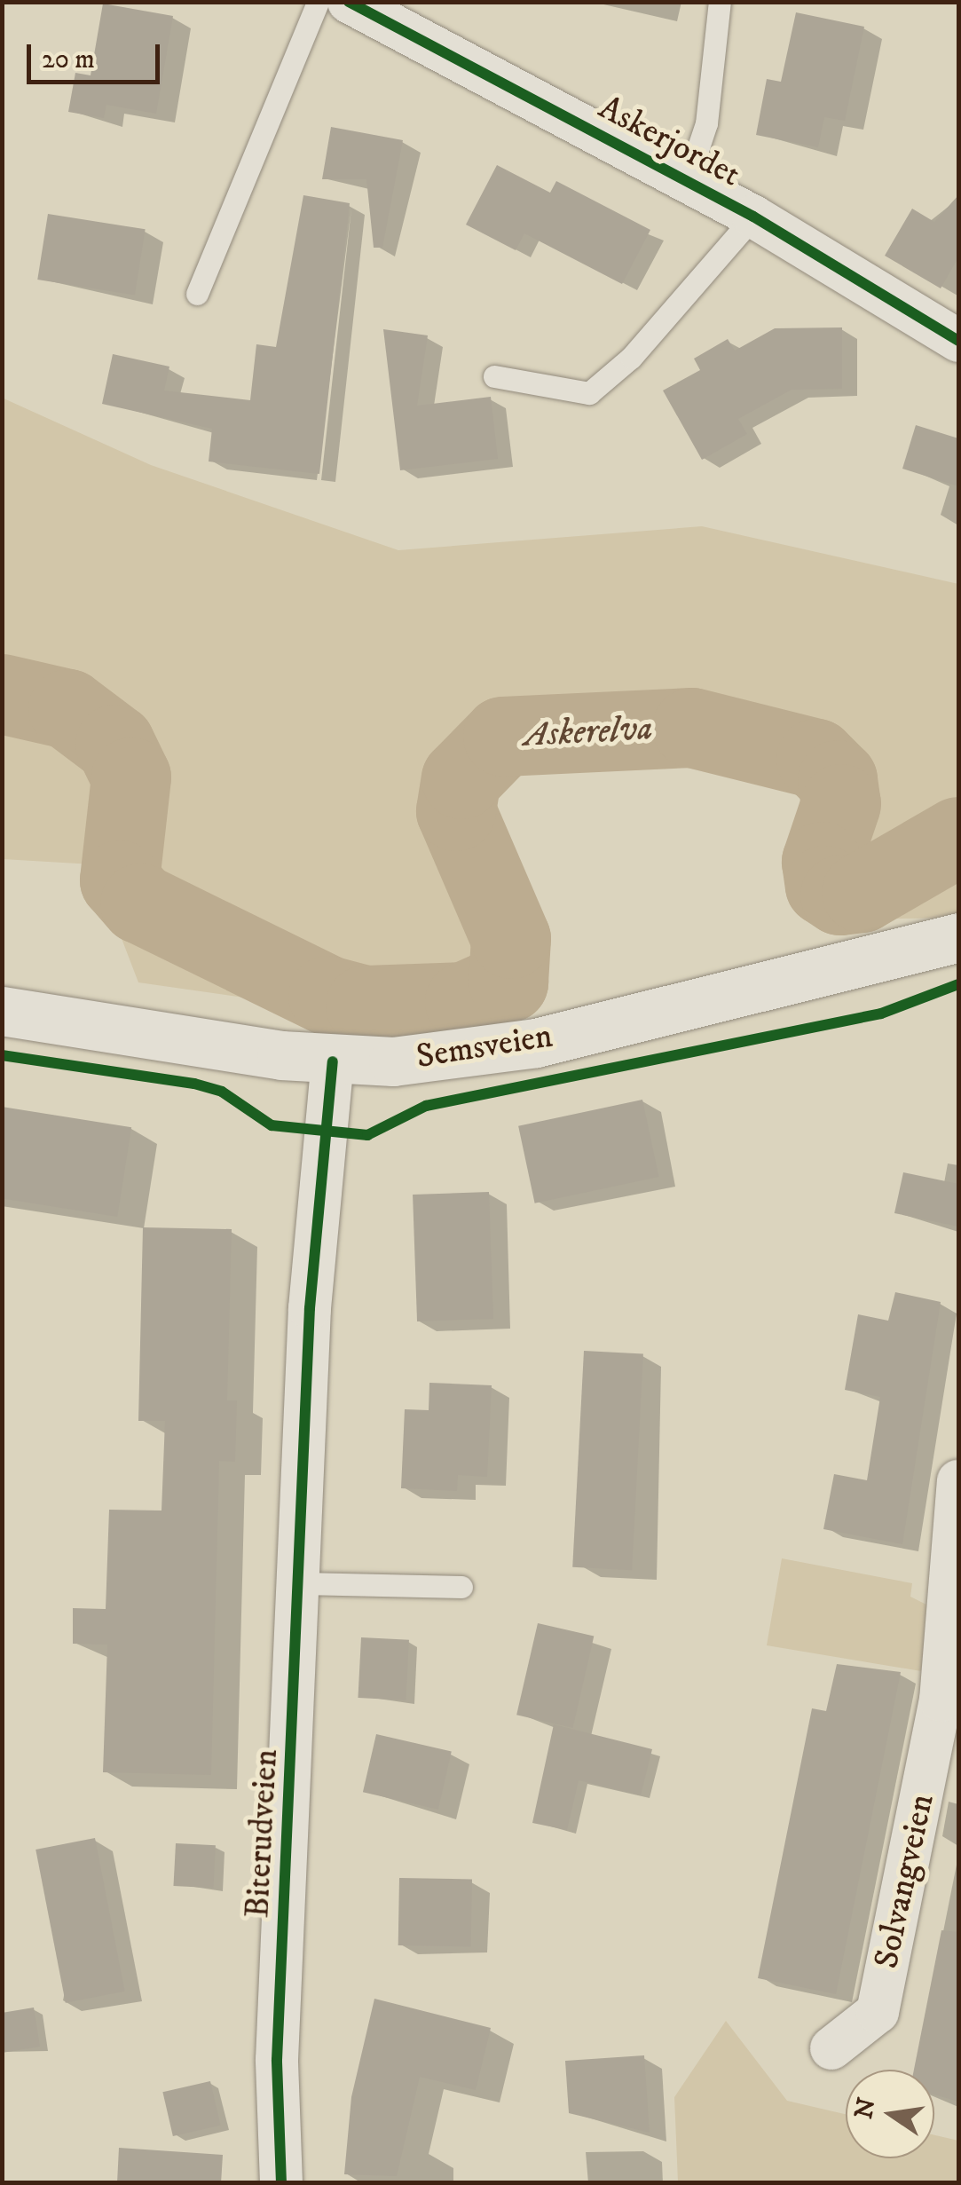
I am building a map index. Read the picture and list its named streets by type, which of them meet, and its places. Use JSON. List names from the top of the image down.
{
  "streets": {
    "main road": ["Semsveien"],
    "street": ["Askerjordet", "Biterudveien", "Solvangveien"]
  },
  "crossings": [
    ["Semsveien", "Biterudveien"]
  ],
  "water": ["Askerelva"],
  "scale_bar": "20 m",
  "north": "left"
}
